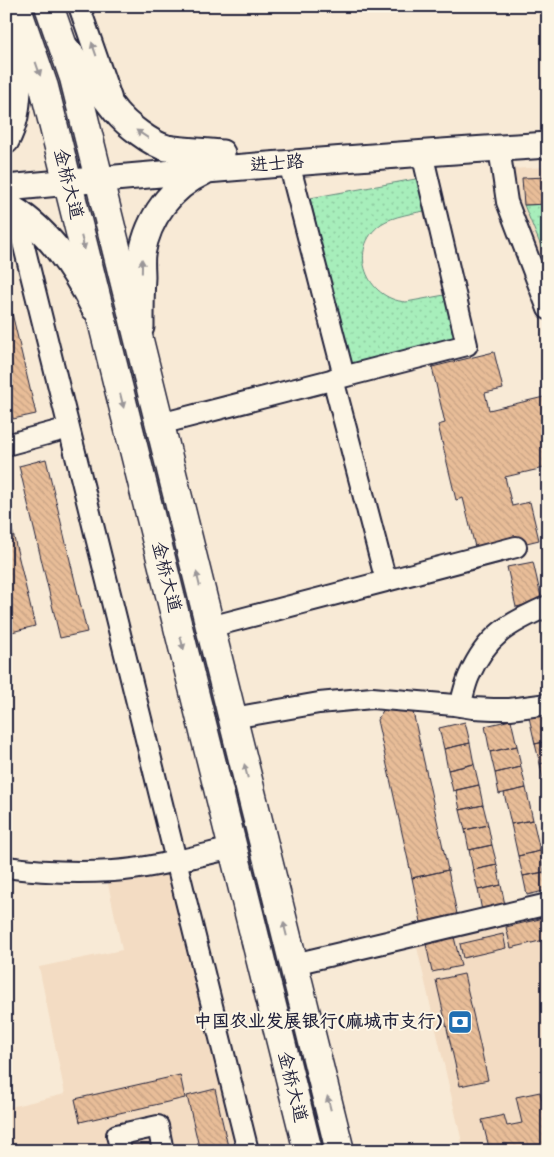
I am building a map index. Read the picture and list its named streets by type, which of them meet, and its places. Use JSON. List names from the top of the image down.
{
  "streets": {
    "highway": ["金桥大道"],
    "main road": ["进士路"]
  },
  "crossings": [
    ["进士路", "金桥大道"]
  ],
  "places": {
    "bank": ["中国农业发展银行(麻城市支行)"]
  }
}
